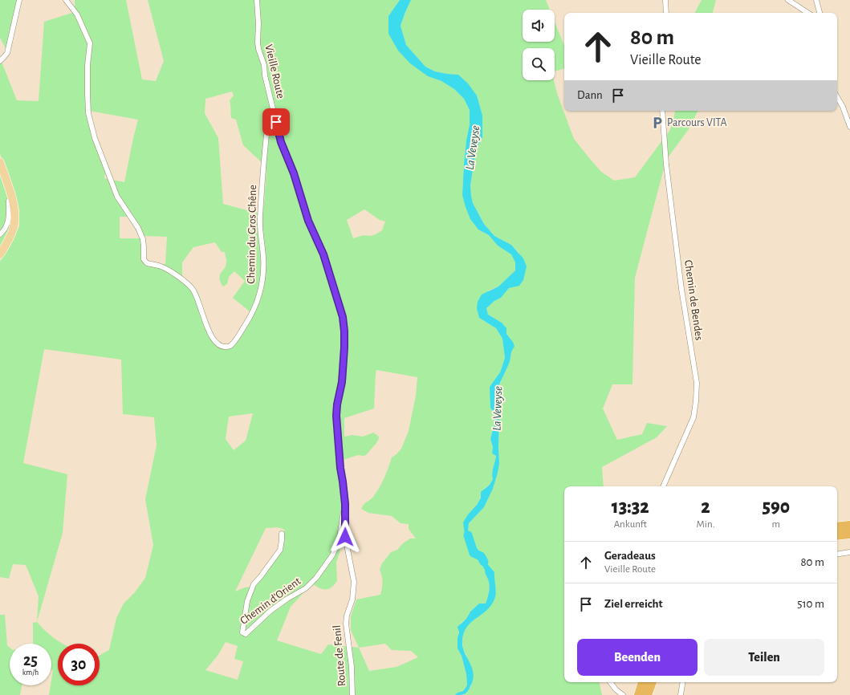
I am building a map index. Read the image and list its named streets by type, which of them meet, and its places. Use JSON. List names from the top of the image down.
{
  "streets": {
    "street": [
      "Vieille Route",
      "Chemin du Gros Chêne",
      "Chemin de Bendes",
      "Chemin d'Orient",
      "Route de Fenil"
    ]
  },
  "crossings": [
    ["Vieille Route", "Chemin du Gros Chêne"],
    ["Vieille Route", "Route de Fenil"],
    ["Chemin d'Orient", "Route de Fenil"]
  ],
  "water": ["La Veveyse"],
  "places": {
    "parking": ["Parcours VITA"]
  },
  "page": {
    "turn": ["80 m", "Vieille Route"],
    "then": "Dann",
    "eta": [
      "13:32",
      "Ankunft",
      "2",
      "Min.",
      "590",
      "m"
    ],
    "list": [
      {
        "name": "Geradeaus",
        "note": "Vieille Route",
        "value": "80 m"
      },
      {
        "name": "Ziel erreicht",
        "value": "510 m"
      }
    ],
    "buttons": ["Beenden", "Teilen"],
    "speed": "25 km/h",
    "limit": "30"
  }
}
